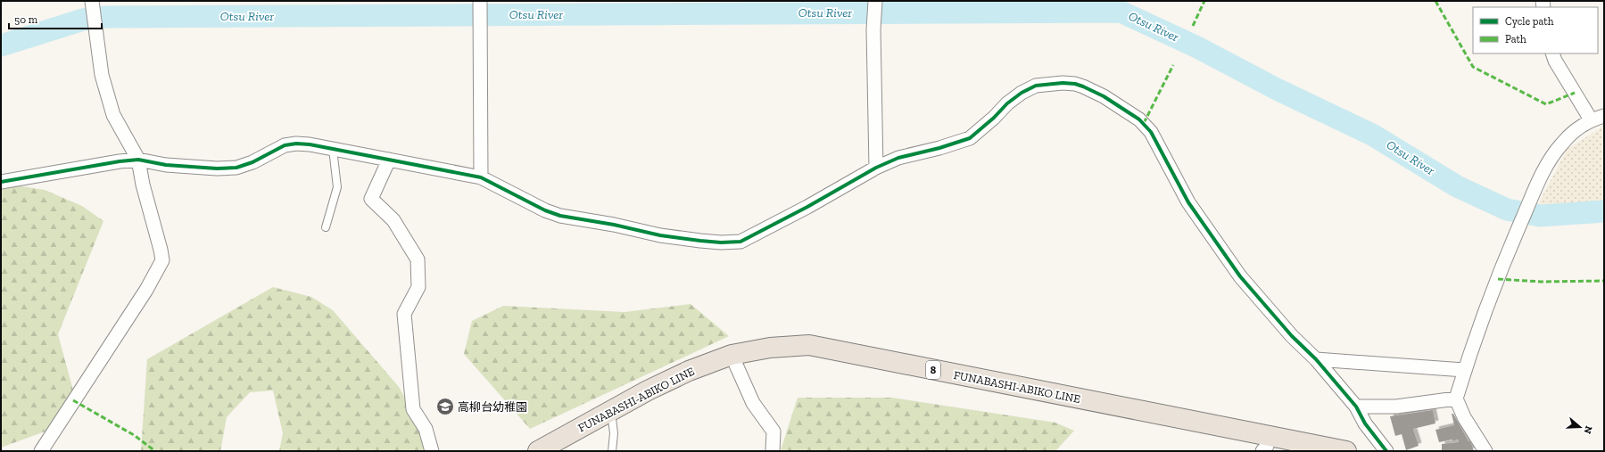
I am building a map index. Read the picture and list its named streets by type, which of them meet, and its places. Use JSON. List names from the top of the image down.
{
  "streets": {
    "main road": ["8", "FUNABASHI-ABIKO LINE"]
  },
  "water": ["Otsu River"],
  "places": {
    "school or university": ["高柳台幼稚園"]
  },
  "legend": ["Cycle path", "Path"],
  "scale_bar": "50 m",
  "north": "right"
}
